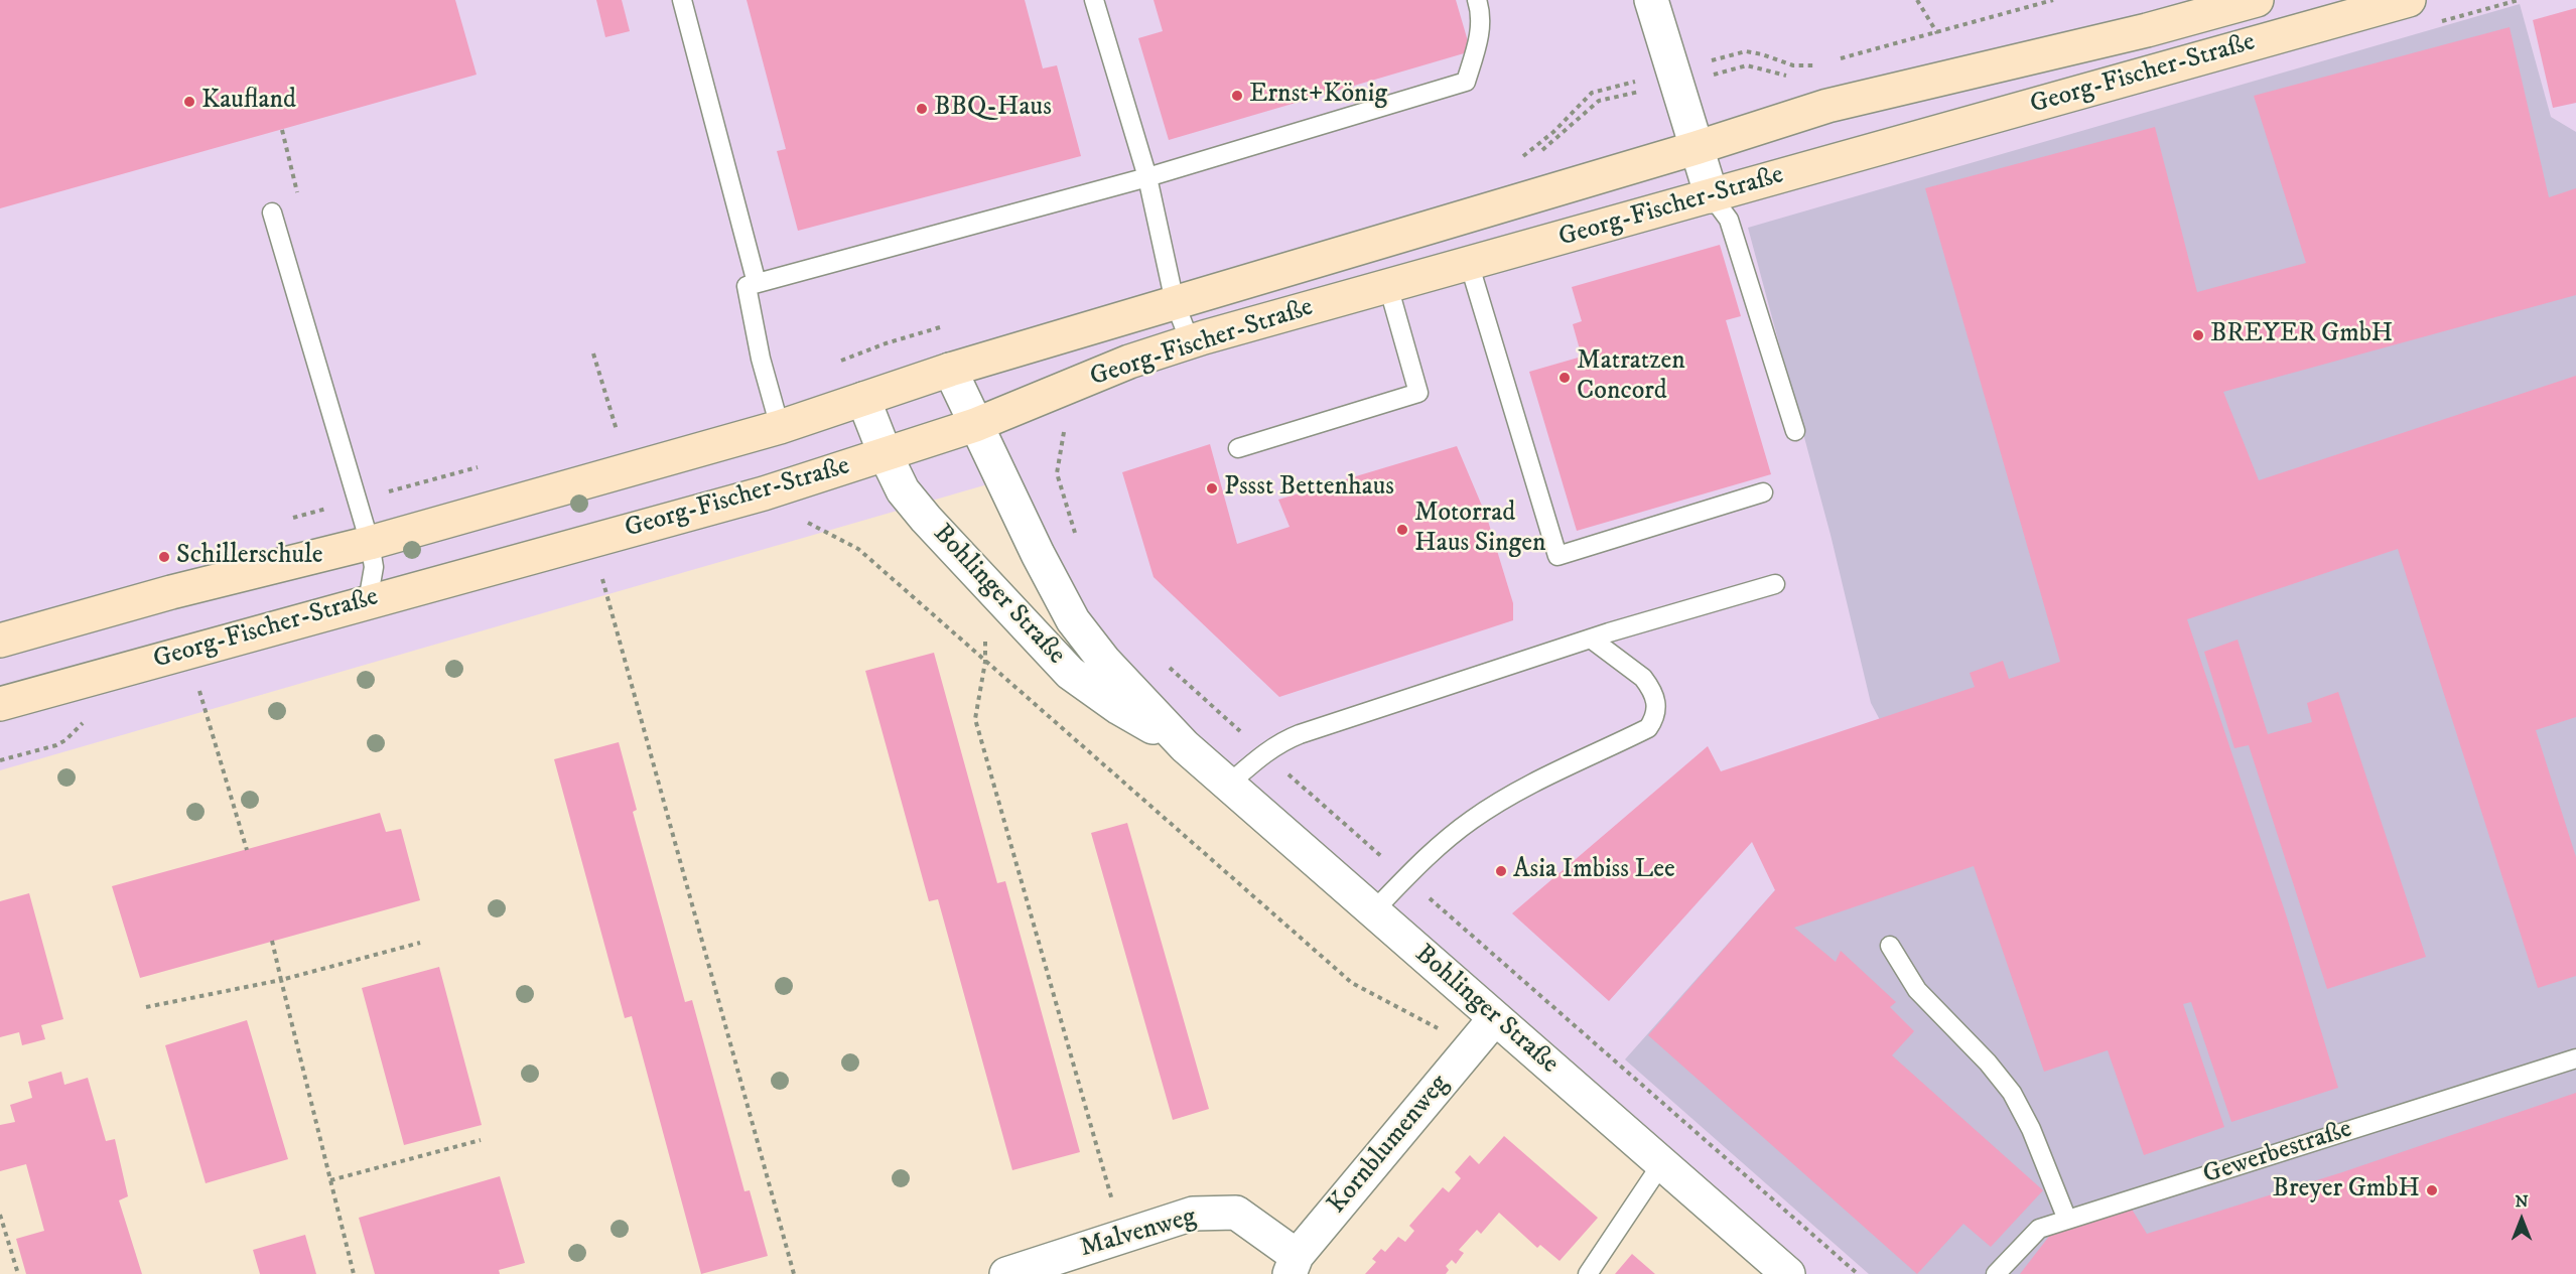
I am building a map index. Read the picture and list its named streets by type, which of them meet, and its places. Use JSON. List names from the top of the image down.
{
  "streets": {
    "main road": ["Georg-Fischer-Straße"],
    "street": ["Bohlinger Straße", "Kornblumenweg", "Malvenweg"],
    "lane": ["Gewerbestraße"]
  },
  "crossings": [
    ["Georg-Fischer-Straße", "Bohlinger Straße"],
    ["Bohlinger Straße", "Kornblumenweg"],
    ["Kornblumenweg", "Malvenweg"]
  ],
  "places": [
    "Ernst+König",
    "Kaufland",
    "BBQ-Haus",
    "BREYER GmbH",
    "Matratzen Concord",
    "Pssst Bettenhaus",
    "Motorrad Haus Singen",
    "Schillerschule",
    "Asia Imbiss Lee",
    "Breyer GmbH"
  ],
  "north": "top"
}
